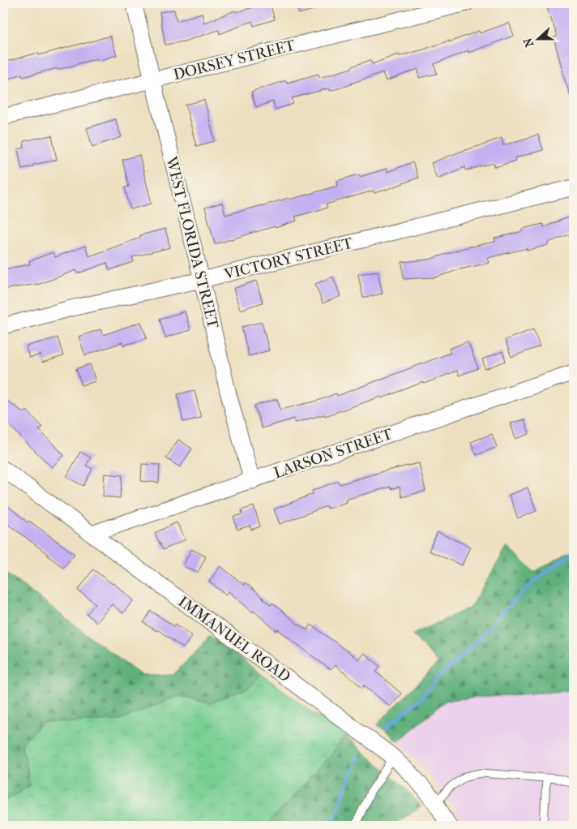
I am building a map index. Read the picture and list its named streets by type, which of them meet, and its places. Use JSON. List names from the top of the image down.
{
  "streets": {
    "street": [
      "DORSEY STREET",
      "WEST FLORIDA STREET",
      "VICTORY STREET",
      "LARSON STREET",
      "IMMANUEL ROAD"
    ]
  },
  "crossings": [
    ["DORSEY STREET", "WEST FLORIDA STREET"],
    ["WEST FLORIDA STREET", "VICTORY STREET"],
    ["WEST FLORIDA STREET", "LARSON STREET"],
    ["LARSON STREET", "IMMANUEL ROAD"]
  ],
  "north": "left"
}
